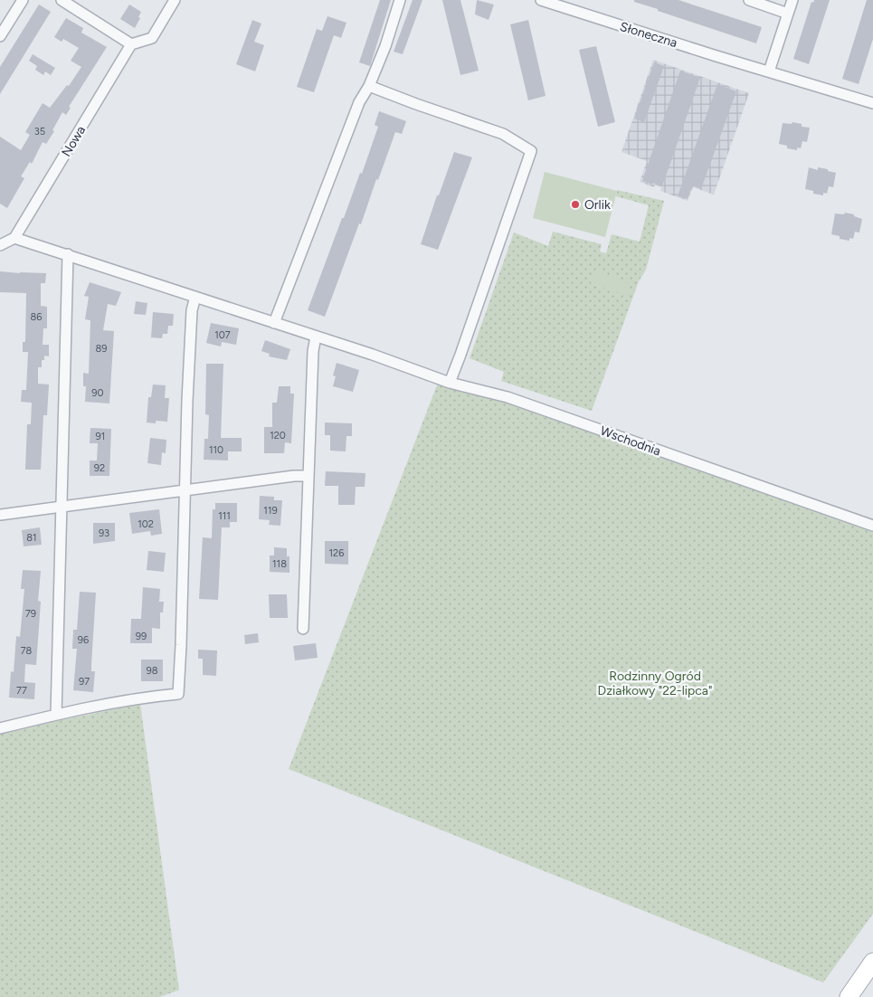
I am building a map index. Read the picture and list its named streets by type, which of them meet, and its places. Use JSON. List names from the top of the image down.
{
  "streets": {
    "street": ["Słoneczna", "Nowa", "Wschodnia"]
  },
  "crossings": [
    ["Nowa", "Wschodnia"]
  ],
  "parks": ["Rodzinny Ogród Działkowy \"22-lipca\""],
  "places": ["Orlik"],
  "house_numbers": [
    "35",
    "86",
    "107",
    "89",
    "90",
    "120",
    "91",
    "110",
    "92",
    "119",
    "111",
    "102",
    "93",
    "81",
    "126",
    "118",
    "79",
    "99",
    "96",
    "78",
    "98",
    "97",
    "77"
  ]
}
